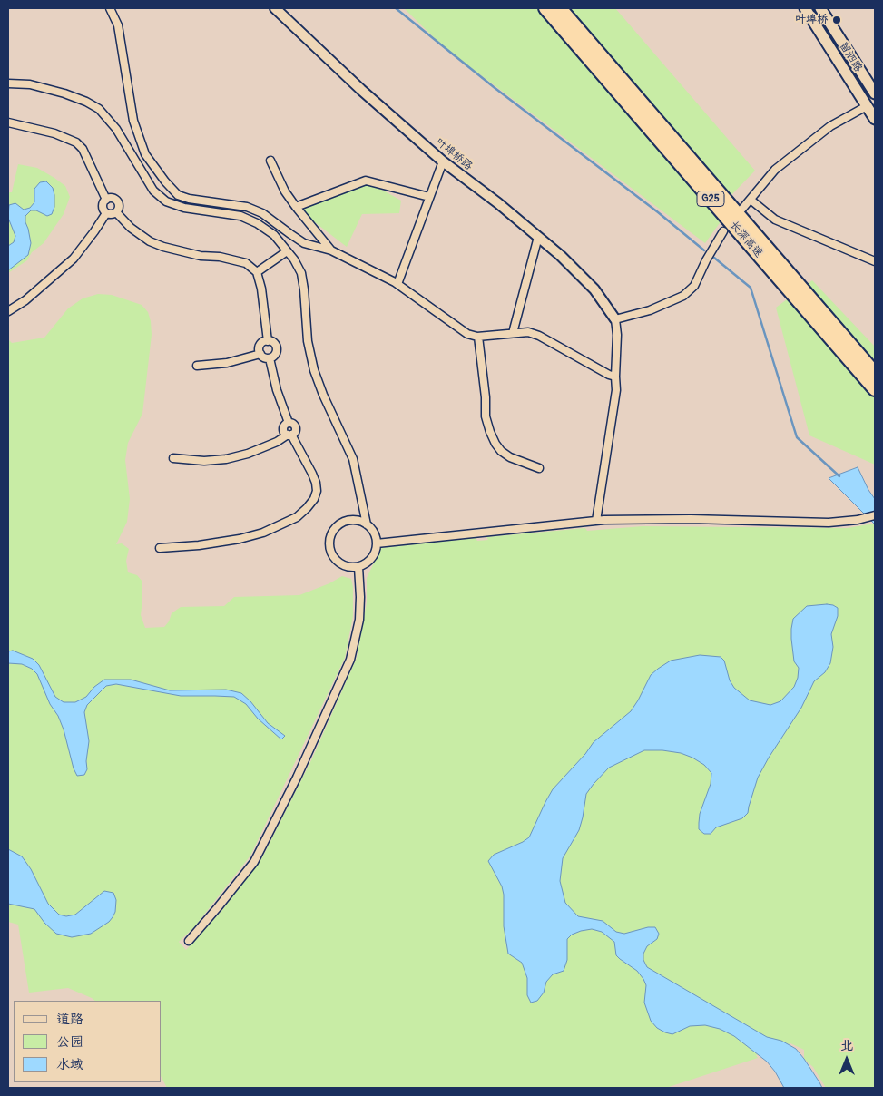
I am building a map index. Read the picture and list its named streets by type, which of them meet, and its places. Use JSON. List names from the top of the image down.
{
  "streets": {
    "highway": ["G25", "长深高速"],
    "main road": ["留泗路"],
    "street": ["叶埠桥路"]
  },
  "places": ["叶埠桥"],
  "legend": ["道路", "公园", "水域"],
  "north": "top"
}
